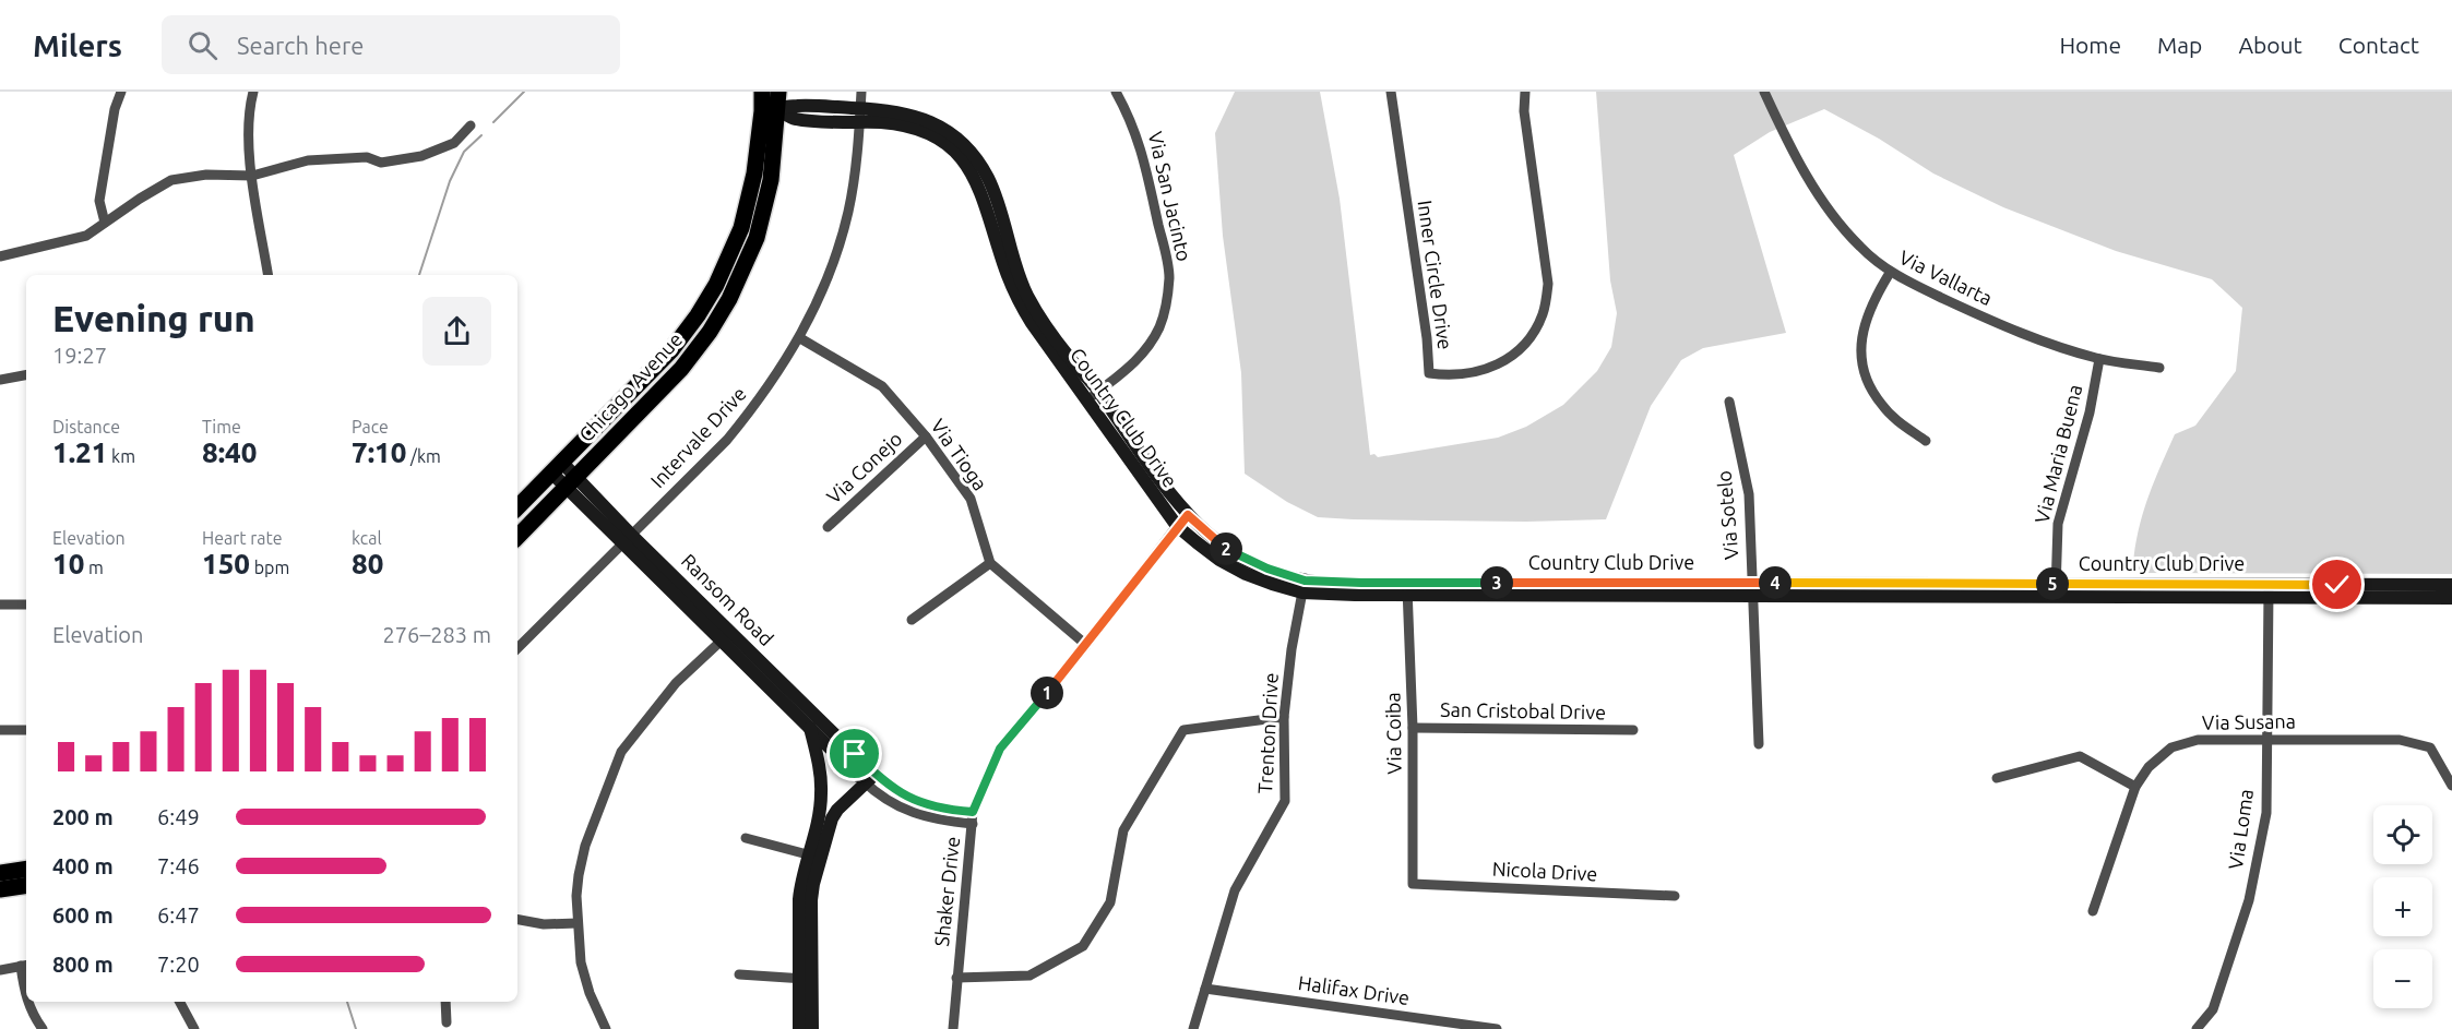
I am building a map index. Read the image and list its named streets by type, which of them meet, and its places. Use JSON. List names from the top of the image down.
{
  "streets": {
    "main road": ["Chicago Avenue"],
    "street": [
      "Via San Jacinto",
      "Inner Circle Drive",
      "Via Vallarta",
      "Country Club Drive",
      "Intervale Drive",
      "Via Maria Buena",
      "Via Tioga",
      "Via Conejo",
      "Via Sotelo",
      "Ransom Road",
      "San Cristobal Drive",
      "Via Susana",
      "Trenton Drive",
      "Via Coiba",
      "Via Loma",
      "Nicola Drive",
      "Shaker Drive",
      "Halifax Drive"
    ]
  },
  "crossings": [
    ["Via San Jacinto", "Country Club Drive"],
    ["Via Vallarta", "Via Maria Buena"],
    ["Chicago Avenue", "Country Club Drive"],
    ["Chicago Avenue", "Ransom Road"],
    ["Country Club Drive", "Intervale Drive"],
    ["Country Club Drive", "Via Maria Buena"],
    ["Country Club Drive", "Via Sotelo"],
    ["Country Club Drive", "Trenton Drive"],
    ["Country Club Drive", "Via Coiba"],
    ["Country Club Drive", "Via Loma"],
    ["Country Club Drive", "Shaker Drive"],
    ["Intervale Drive", "Via Tioga"],
    ["Intervale Drive", "Ransom Road"],
    ["Via Tioga", "Via Conejo"],
    ["San Cristobal Drive", "Via Coiba"],
    ["Via Susana", "Via Loma"],
    ["Trenton Drive", "Halifax Drive"],
    ["Via Coiba", "Nicola Drive"]
  ],
  "page": {
    "header": "Milers",
    "search": "Search here",
    "nav": [
      "Home",
      "Map",
      "About",
      "Contact"
    ],
    "heading": ["Evening run", "19:27"],
    "stats": [
      ["Distance", "1.21 km"],
      ["Time", "8:40"],
      ["Pace", "7:10 /km"],
      ["Elevation", "10 m"],
      ["Heart rate", "150 bpm"],
      ["kcal", "80"]
    ],
    "pins": [
      "2",
      "3",
      "4",
      "5",
      "1"
    ],
    "chart": ["Elevation", "276–283 m"],
    "list": [
      {
        "name": "200 m",
        "note": "6:49"
      },
      {
        "name": "400 m",
        "note": "7:46"
      },
      {
        "name": "600 m",
        "note": "6:47"
      },
      {
        "name": "800 m",
        "note": "7:20"
      }
    ],
    "map_buttons": ["+", "−"]
  }
}
